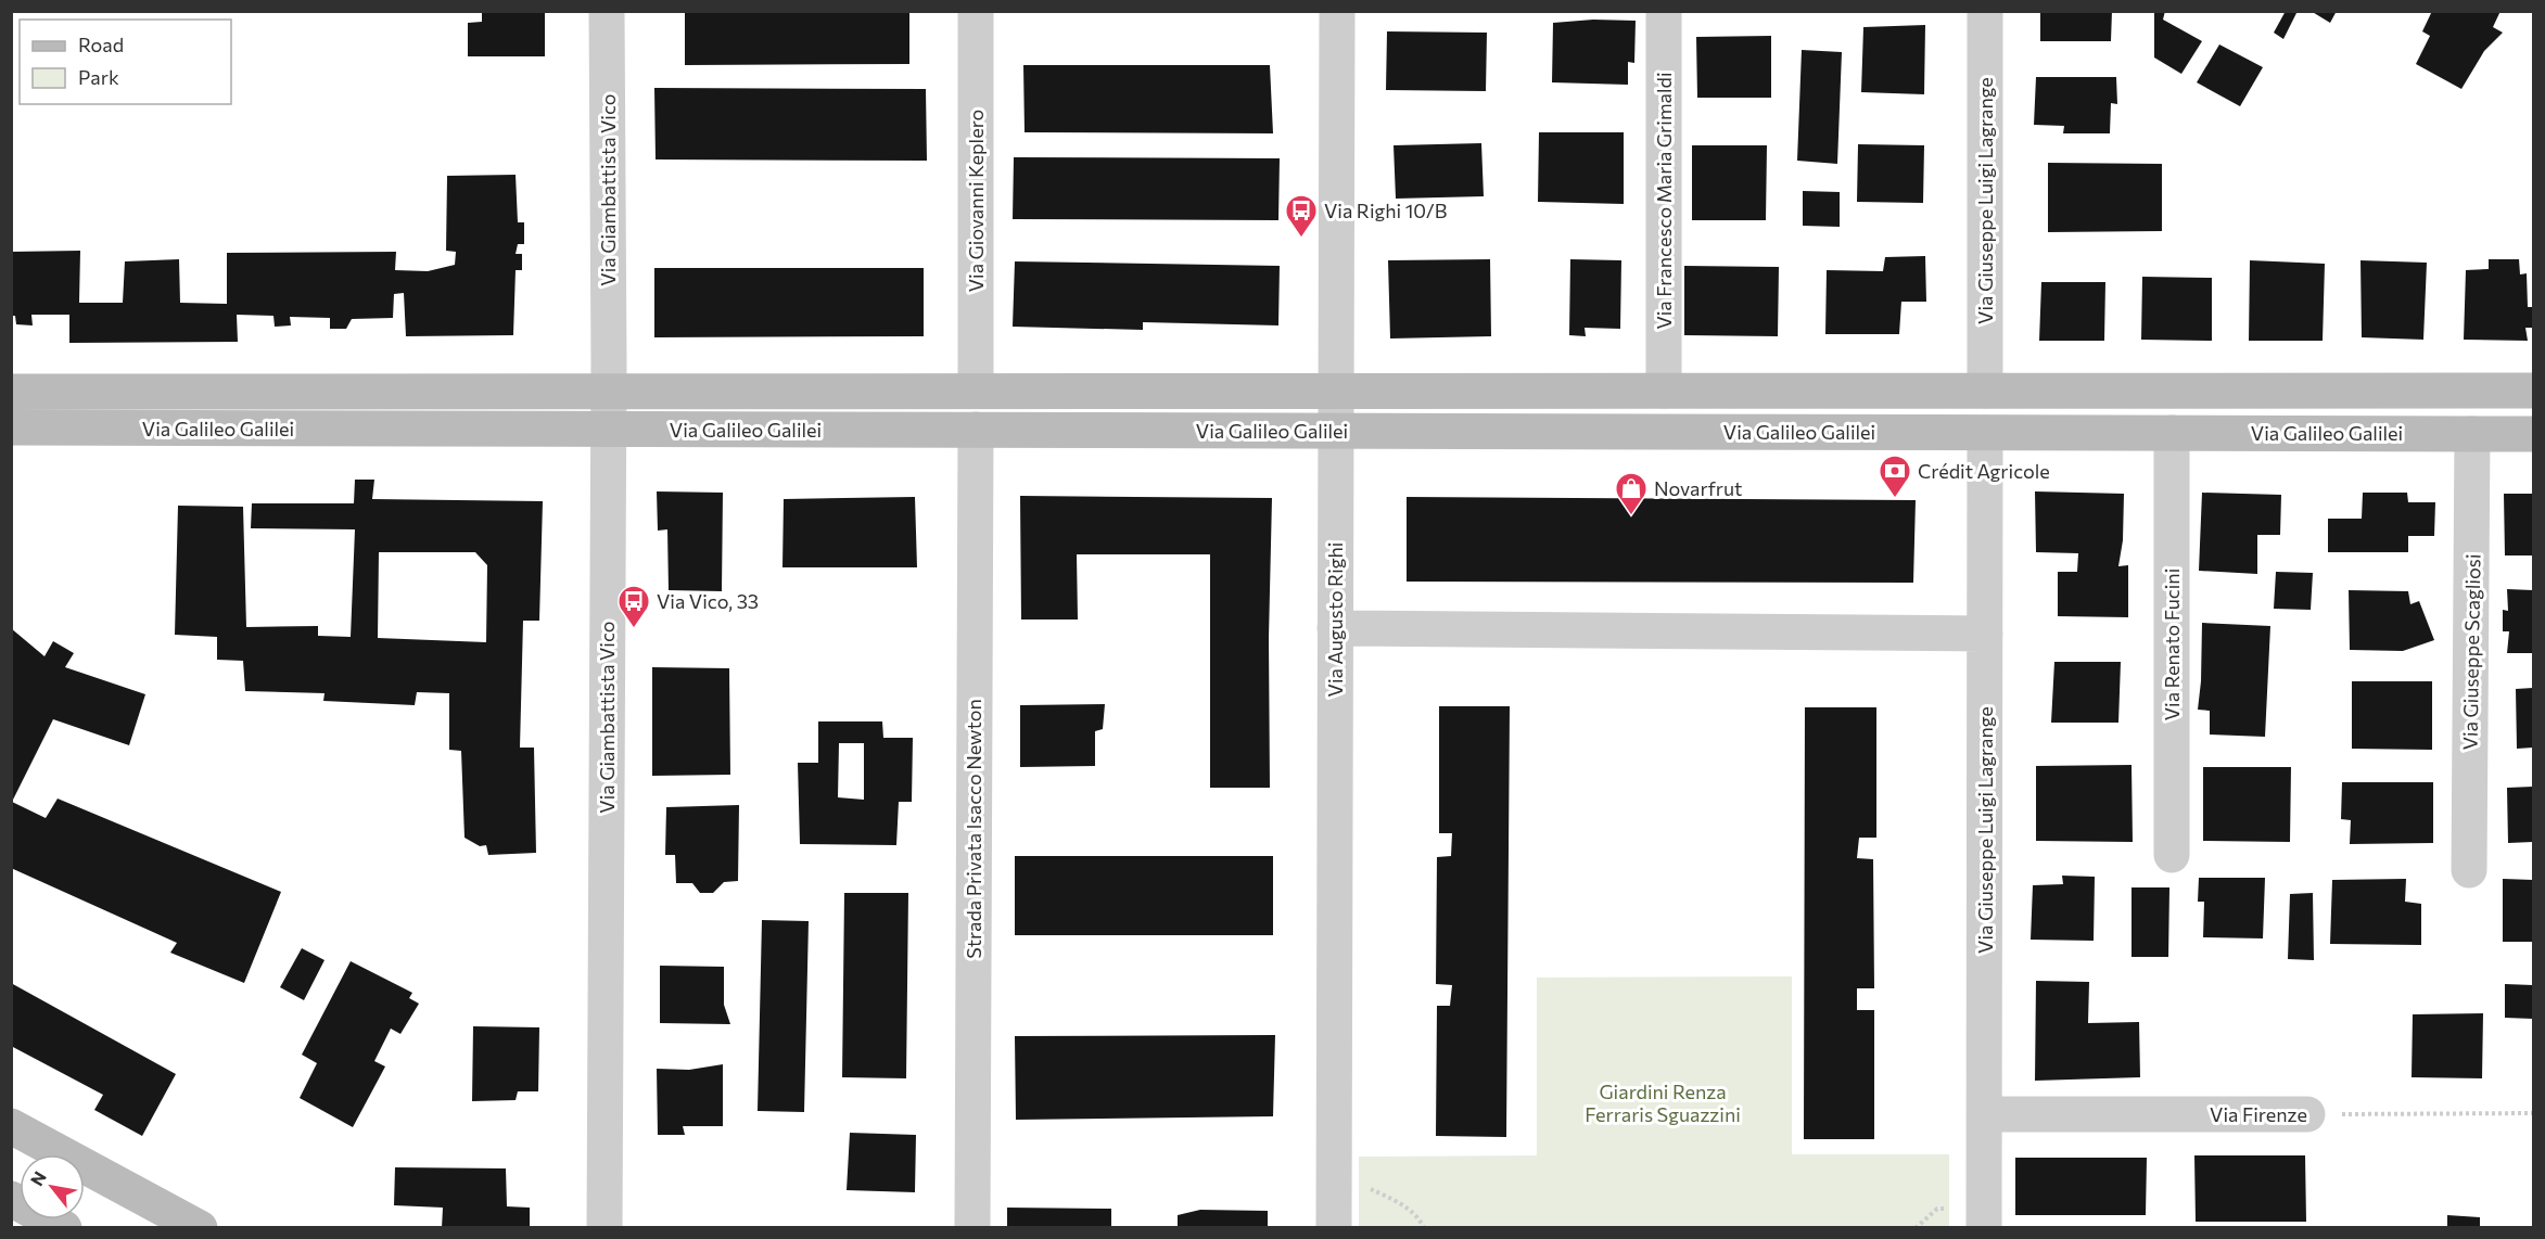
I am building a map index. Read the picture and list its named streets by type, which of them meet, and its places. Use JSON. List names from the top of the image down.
{
  "streets": {
    "street": [
      "Via Giambattista Vico",
      "Via Giovanni Keplero",
      "Via Francesco Maria Grimaldi",
      "Via Giuseppe Luigi Lagrange",
      "Via Galileo Galilei",
      "Via Augusto Righi",
      "Via Renato Fucini",
      "Via Giuseppe Scagliosi",
      "Strada Privata Isacco Newton",
      "Via Firenze"
    ]
  },
  "crossings": [
    ["Via Giambattista Vico", "Via Galileo Galilei"],
    ["Via Giovanni Keplero", "Via Galileo Galilei"],
    ["Via Francesco Maria Grimaldi", "Via Galileo Galilei"],
    ["Via Giuseppe Luigi Lagrange", "Via Galileo Galilei"],
    ["Via Giuseppe Luigi Lagrange", "Via Firenze"],
    ["Via Galileo Galilei", "Via Augusto Righi"],
    ["Via Galileo Galilei", "Via Renato Fucini"],
    ["Via Galileo Galilei", "Via Giuseppe Scagliosi"],
    ["Via Galileo Galilei", "Strada Privata Isacco Newton"]
  ],
  "parks": ["Giardini Renza Ferraris Sguazzini"],
  "places": {
    "bus stop": ["Via Righi 10/B", "Via Vico, 33"],
    "bank": ["Crédit Agricole"],
    "shop": ["Novarfrut"]
  },
  "legend": ["Road", "Park"],
  "north": "top left"
}
